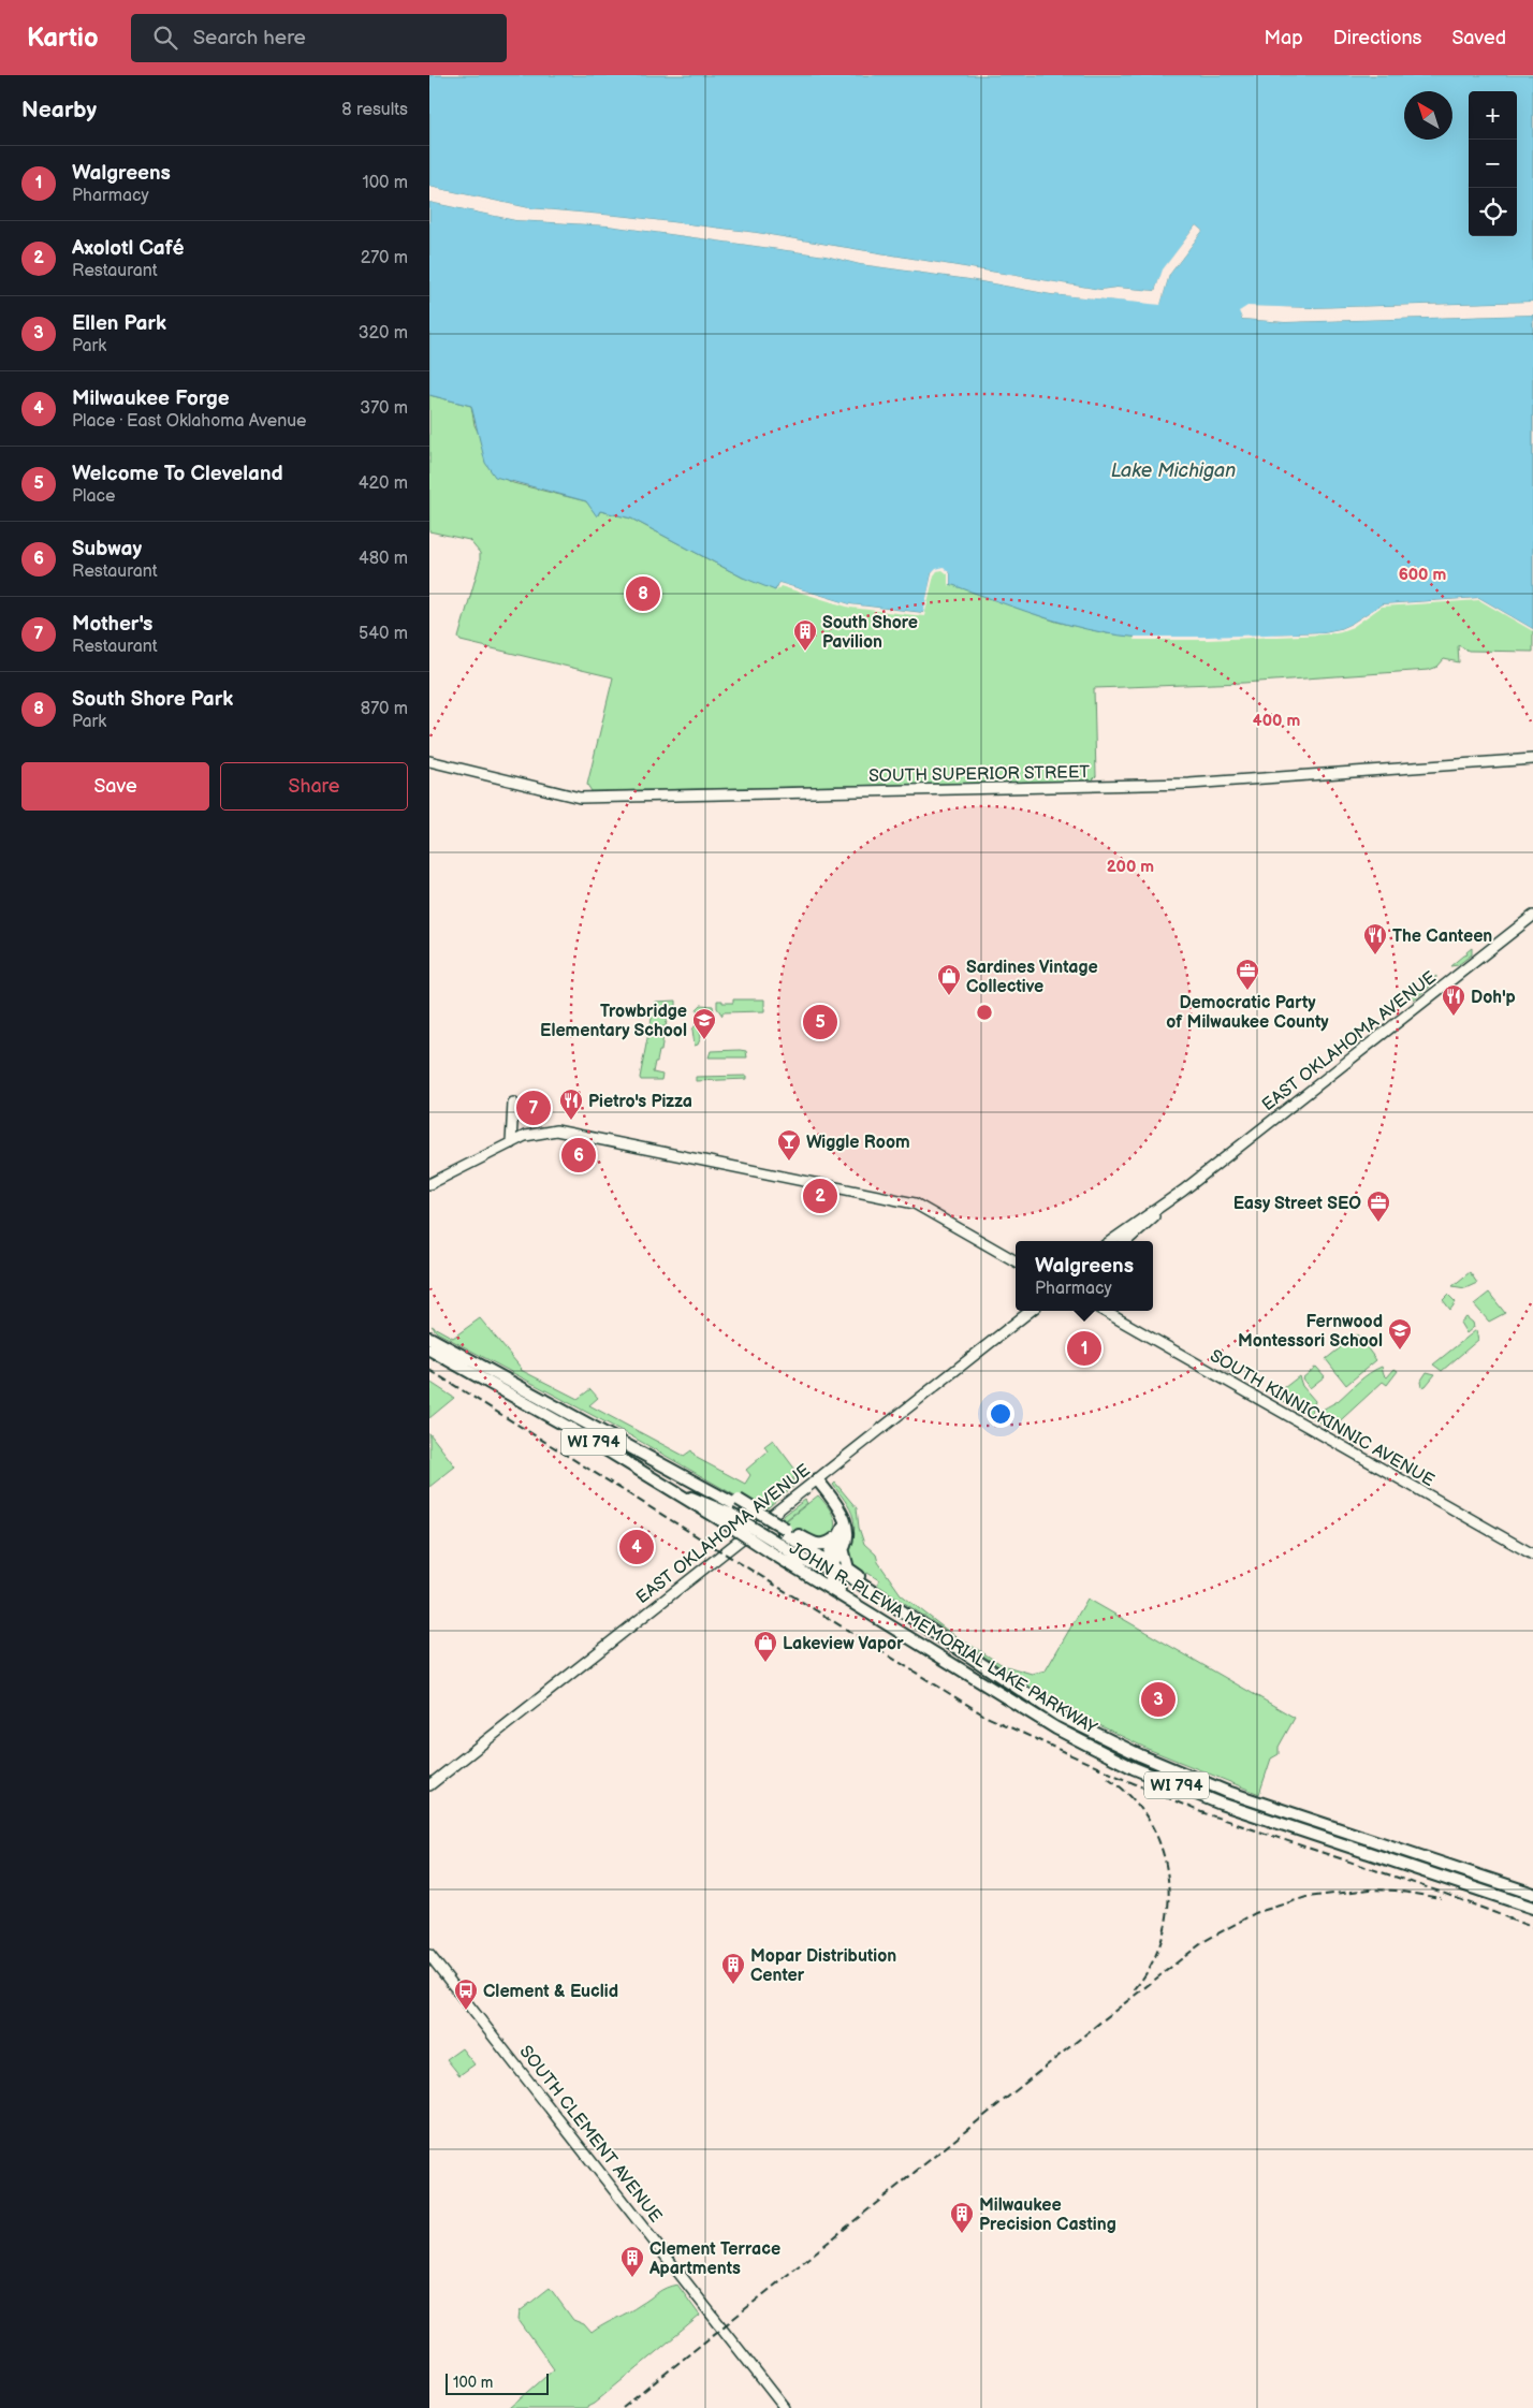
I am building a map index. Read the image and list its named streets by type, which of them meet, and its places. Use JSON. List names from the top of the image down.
{
  "streets": {
    "main road": ["WI 794", "JOHN R. PLEWA MEMORIAL LAKE PARKWAY"],
    "street": [
      "SOUTH SUPERIOR STREET",
      "EAST OKLAHOMA AVENUE",
      "SOUTH KINNICKINNIC AVENUE",
      "SOUTH CLEMENT AVENUE"
    ]
  },
  "crossings": [
    ["WI 794", "JOHN R. PLEWA MEMORIAL LAKE PARKWAY"]
  ],
  "water": ["Lake Michigan"],
  "places": {
    "building": [
      "South Shore Pavilion",
      "Mopar Distribution Center",
      "Milwaukee Precision Casting",
      "Clement Terrace Apartments"
    ],
    "restaurant": ["The Canteen", "Doh'p", "Pietro's Pizza"],
    "office": ["Democratic Party of Milwaukee County", "Easy Street SEO"],
    "shop": ["Sardines Vintage Collective", "Lakeview Vapor"],
    "school or university": ["Trowbridge Elementary School", "Fernwood Montessori School"],
    "bar": ["Wiggle Room"],
    "bus stop": ["Clement & Euclid"]
  },
  "scale_bar": "100 m",
  "north": "top left",
  "page": {
    "header": "Kartio",
    "search": "Search here",
    "nav": ["Map", "Directions", "Saved"],
    "heading": ["Nearby", "8 results"],
    "map_buttons": ["+", "−"],
    "list": [
      {
        "mark": "1",
        "name": "Walgreens",
        "note": "Pharmacy",
        "value": "100 m"
      },
      {
        "mark": "2",
        "name": "Axolotl Café",
        "note": "Restaurant",
        "value": "270 m"
      },
      {
        "mark": "3",
        "name": "Ellen Park",
        "note": "Park",
        "value": "320 m"
      },
      {
        "mark": "4",
        "name": "Milwaukee Forge",
        "note": "Place · East Oklahoma Avenue",
        "value": "370 m"
      },
      {
        "mark": "5",
        "name": "Welcome To Cleveland",
        "note": "Place",
        "value": "420 m"
      },
      {
        "mark": "6",
        "name": "Subway",
        "note": "Restaurant",
        "value": "480 m"
      },
      {
        "mark": "7",
        "name": "Mother's",
        "note": "Restaurant",
        "value": "540 m"
      },
      {
        "mark": "8",
        "name": "South Shore Park",
        "note": "Park",
        "value": "870 m"
      }
    ],
    "pins": [
      "8",
      "5",
      "7",
      "6",
      "2",
      "1",
      "4",
      "3"
    ],
    "buttons": ["Save", "Share"],
    "popup": ["Walgreens", "Pharmacy"],
    "scale": "100 m"
  },
  "rings": ["600 m", "400 m", "200 m"]
}
